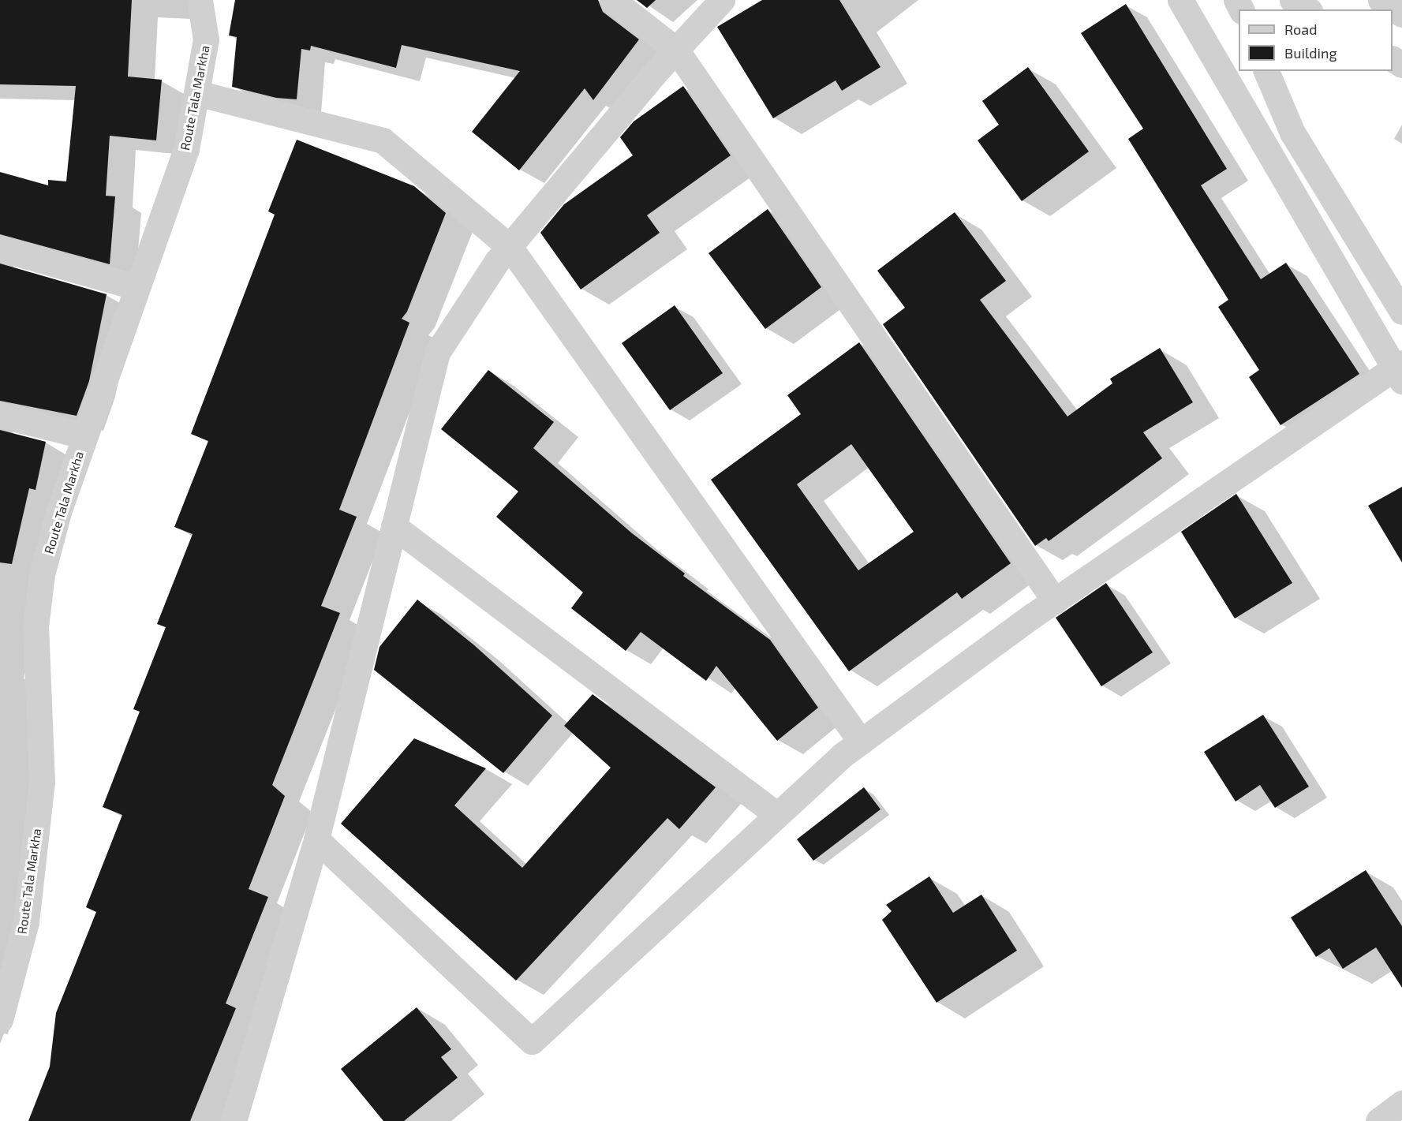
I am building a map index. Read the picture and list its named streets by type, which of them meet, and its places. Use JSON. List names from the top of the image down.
{
  "streets": {
    "street": ["Route Tala Markha"]
  },
  "legend": ["Road", "Building"]
}
